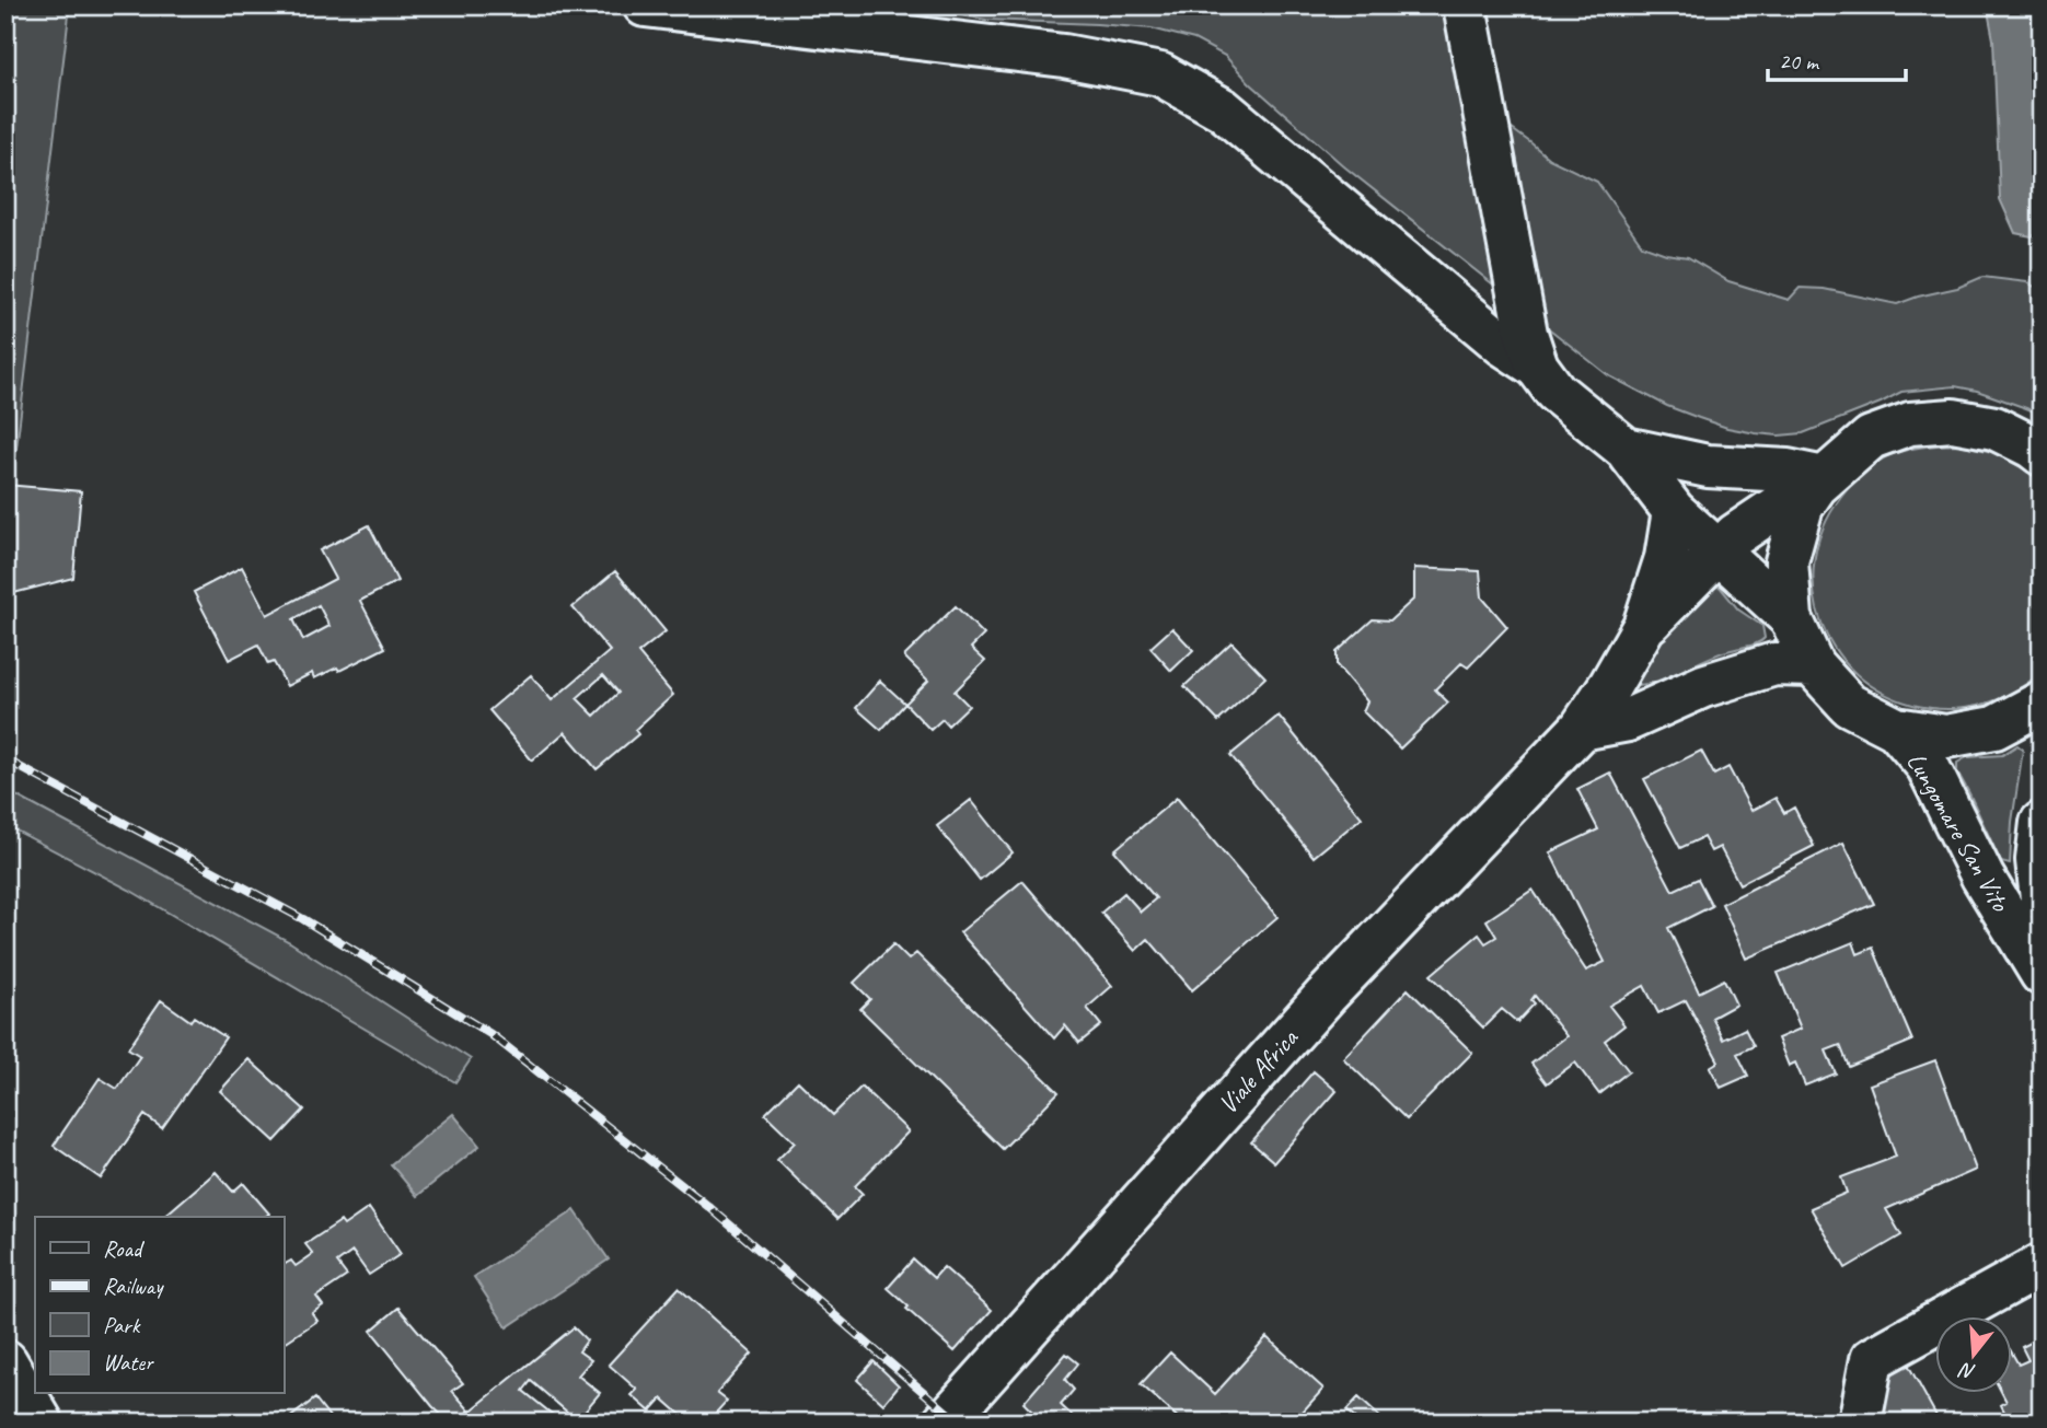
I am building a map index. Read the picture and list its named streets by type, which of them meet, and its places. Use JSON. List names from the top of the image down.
{
  "streets": {
    "main road": ["Lungomare San Vito", "Viale Africa"]
  },
  "legend": [
    "Road",
    "Railway",
    "Park",
    "Water"
  ],
  "scale_bar": "20 m",
  "north": "bottom"
}
